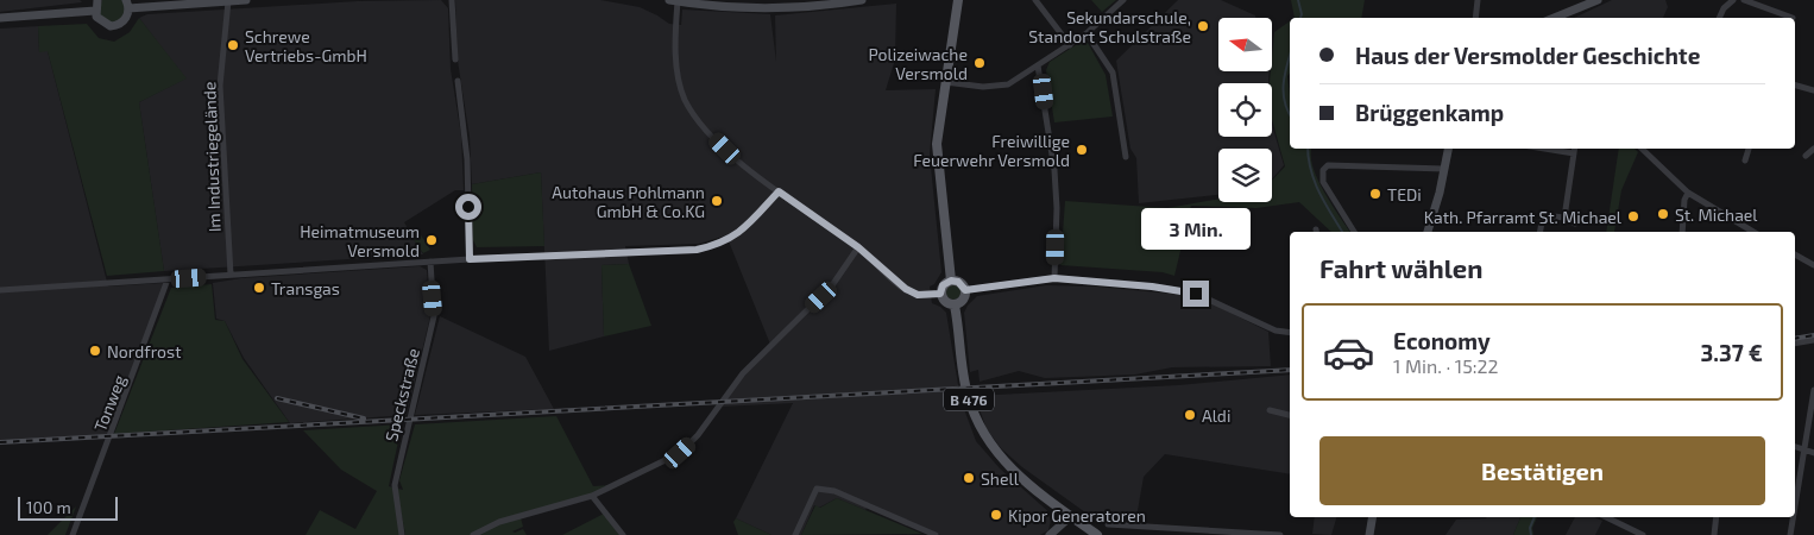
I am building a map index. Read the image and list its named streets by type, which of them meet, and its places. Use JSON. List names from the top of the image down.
{
  "streets": {
    "main road": ["B 476"],
    "street": ["Im Industriegelände", "Speckstraße", "Tonweg"]
  },
  "places": [
    "Sekundarschule, Standort Schulstraße",
    "Schrewe Vertriebs-GmbH",
    "Polizeiwache Versmold",
    "Freiwillige Feuerwehr Versmold",
    "TEDi",
    "Autohaus Pohlmann GmbH & Co.KG",
    "St. Michael",
    "Kath. Pfarramt St. Michael",
    "Heimatmuseum Versmold",
    "Transgas",
    "Nordfrost",
    "Aldi",
    "Shell",
    "Kipor Generatoren"
  ],
  "scale_bar": "100 m",
  "north": "left",
  "page": {
    "banner": ["Haus der Versmolder Geschichte", "Brüggenkamp"],
    "bubble": "3 Min.",
    "heading": "Fahrt wählen",
    "list": [
      {
        "name": "Economy",
        "note": "1 Min. · 15:22",
        "value": "3.37 €"
      }
    ],
    "buttons": "Bestätigen",
    "scale": "100 m"
  }
}
